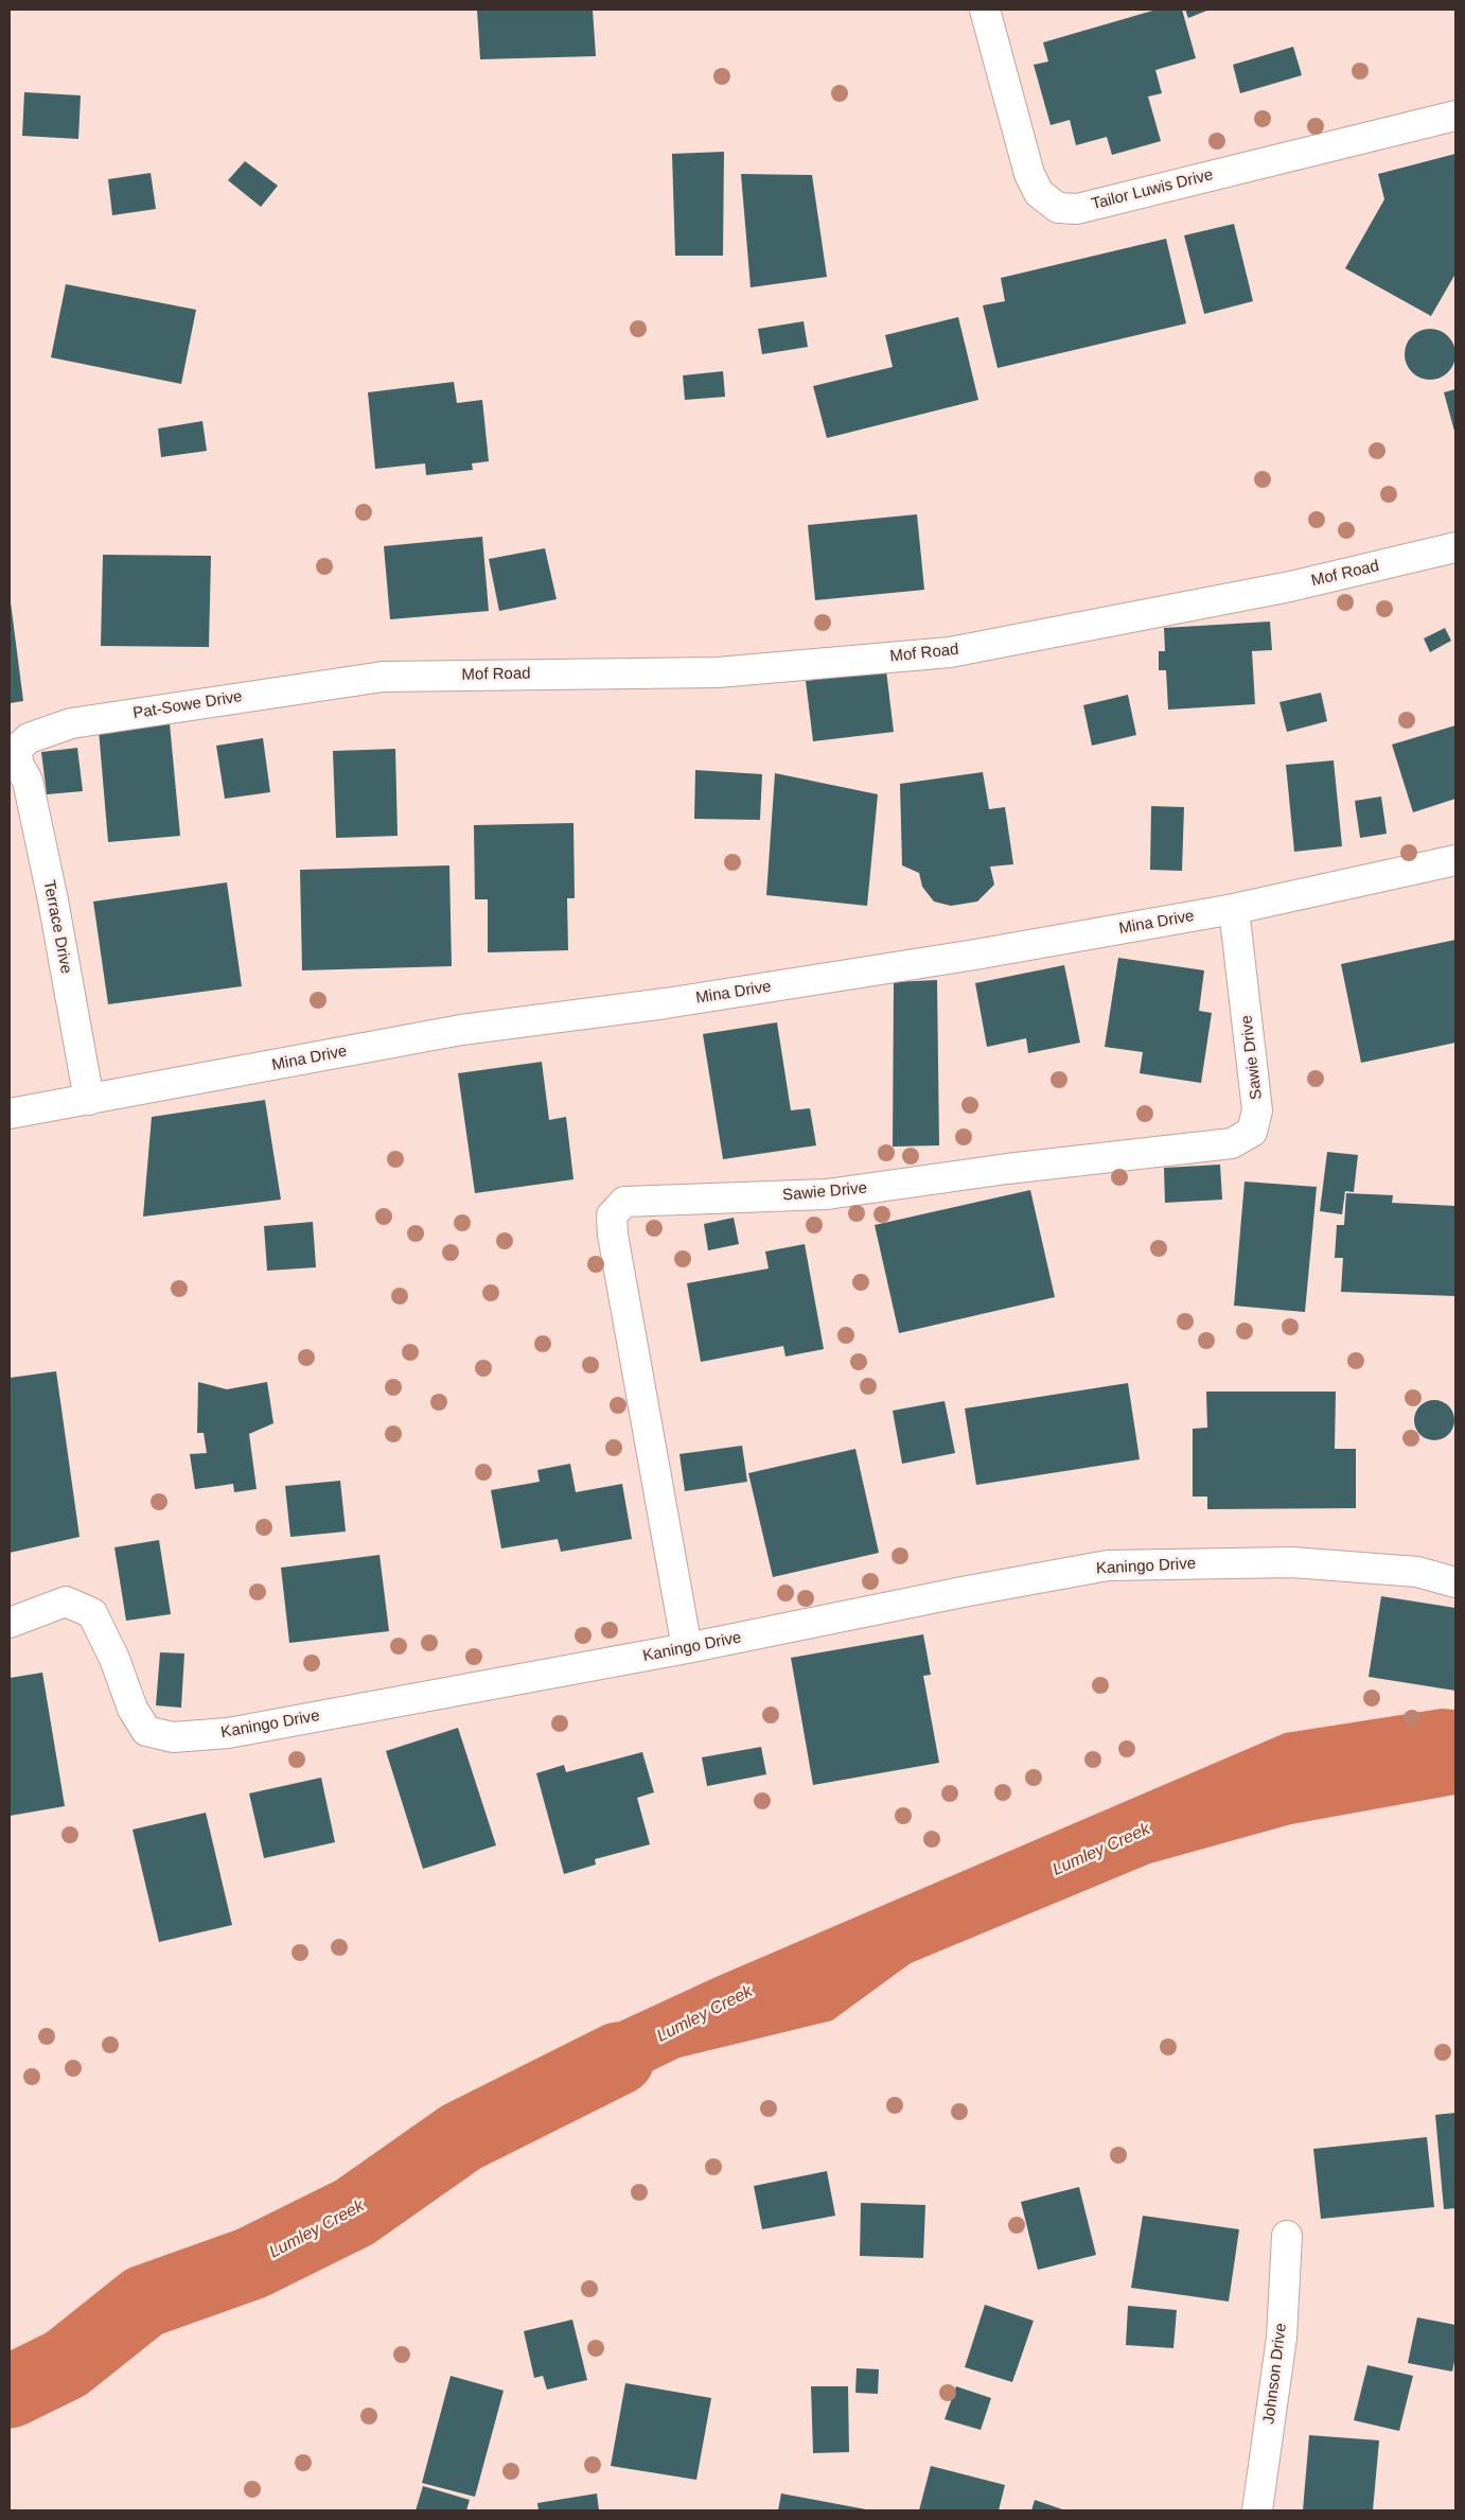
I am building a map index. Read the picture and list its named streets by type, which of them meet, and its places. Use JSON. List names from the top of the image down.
{
  "streets": {
    "street": [
      "Tailor Luwis Drive",
      "Mof Road",
      "Pat-Sowe Drive",
      "Mina Drive",
      "Terrace Drive",
      "Sawie Drive",
      "Kaningo Drive",
      "Johnson Drive"
    ]
  },
  "crossings": [
    ["Mof Road", "Pat-Sowe Drive"],
    ["Pat-Sowe Drive", "Terrace Drive"],
    ["Mina Drive", "Terrace Drive"],
    ["Mina Drive", "Sawie Drive"],
    ["Sawie Drive", "Kaningo Drive"]
  ],
  "water": ["Lumley Creek"]
}
